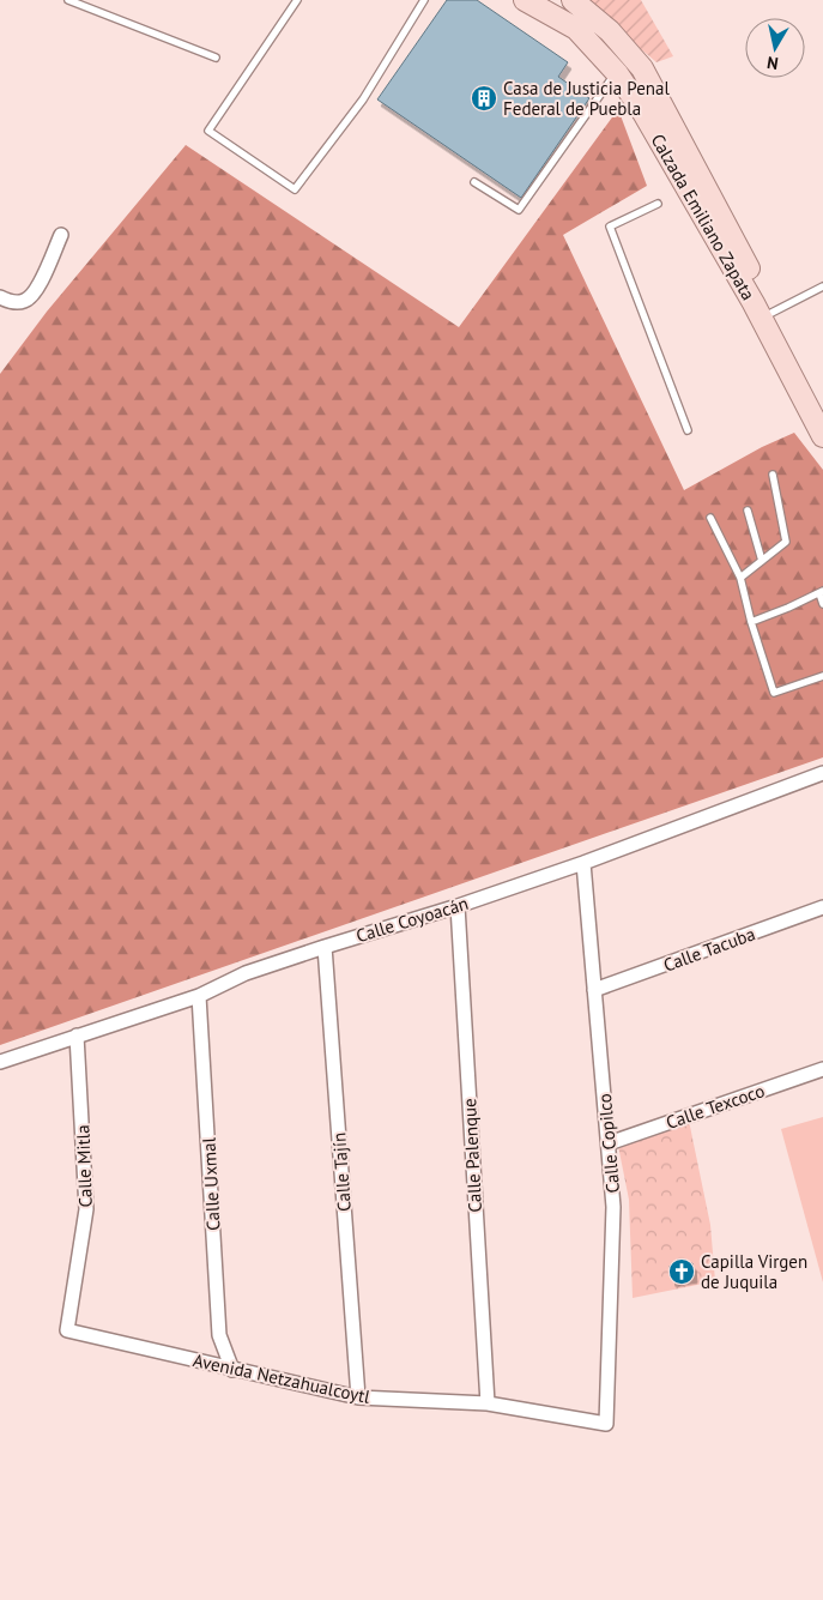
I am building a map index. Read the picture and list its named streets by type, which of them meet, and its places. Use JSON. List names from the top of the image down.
{
  "streets": {
    "main road": ["Calzada Emiliano Zapata"],
    "street": [
      "Calle Coyoacán",
      "Calle Tacuba",
      "Calle Texcoco",
      "Calle Copilco",
      "Calle Palenque",
      "Calle Mitla",
      "Calle Tajín",
      "Calle Uxmal",
      "Avenida Netzahualcoytl"
    ]
  },
  "crossings": [
    ["Calle Coyoacán", "Calle Copilco"],
    ["Calle Coyoacán", "Calle Palenque"],
    ["Calle Coyoacán", "Calle Mitla"],
    ["Calle Coyoacán", "Calle Tajín"],
    ["Calle Coyoacán", "Calle Uxmal"],
    ["Calle Tacuba", "Calle Copilco"],
    ["Calle Texcoco", "Calle Copilco"],
    ["Calle Copilco", "Avenida Netzahualcoytl"],
    ["Calle Palenque", "Avenida Netzahualcoytl"],
    ["Calle Mitla", "Avenida Netzahualcoytl"],
    ["Calle Tajín", "Avenida Netzahualcoytl"],
    ["Calle Uxmal", "Avenida Netzahualcoytl"]
  ],
  "places": {
    "building": ["Casa de Justicia Penal Federal de Puebla"],
    "church": ["Capilla Virgen de Juquila"]
  },
  "north": "bottom"
}
